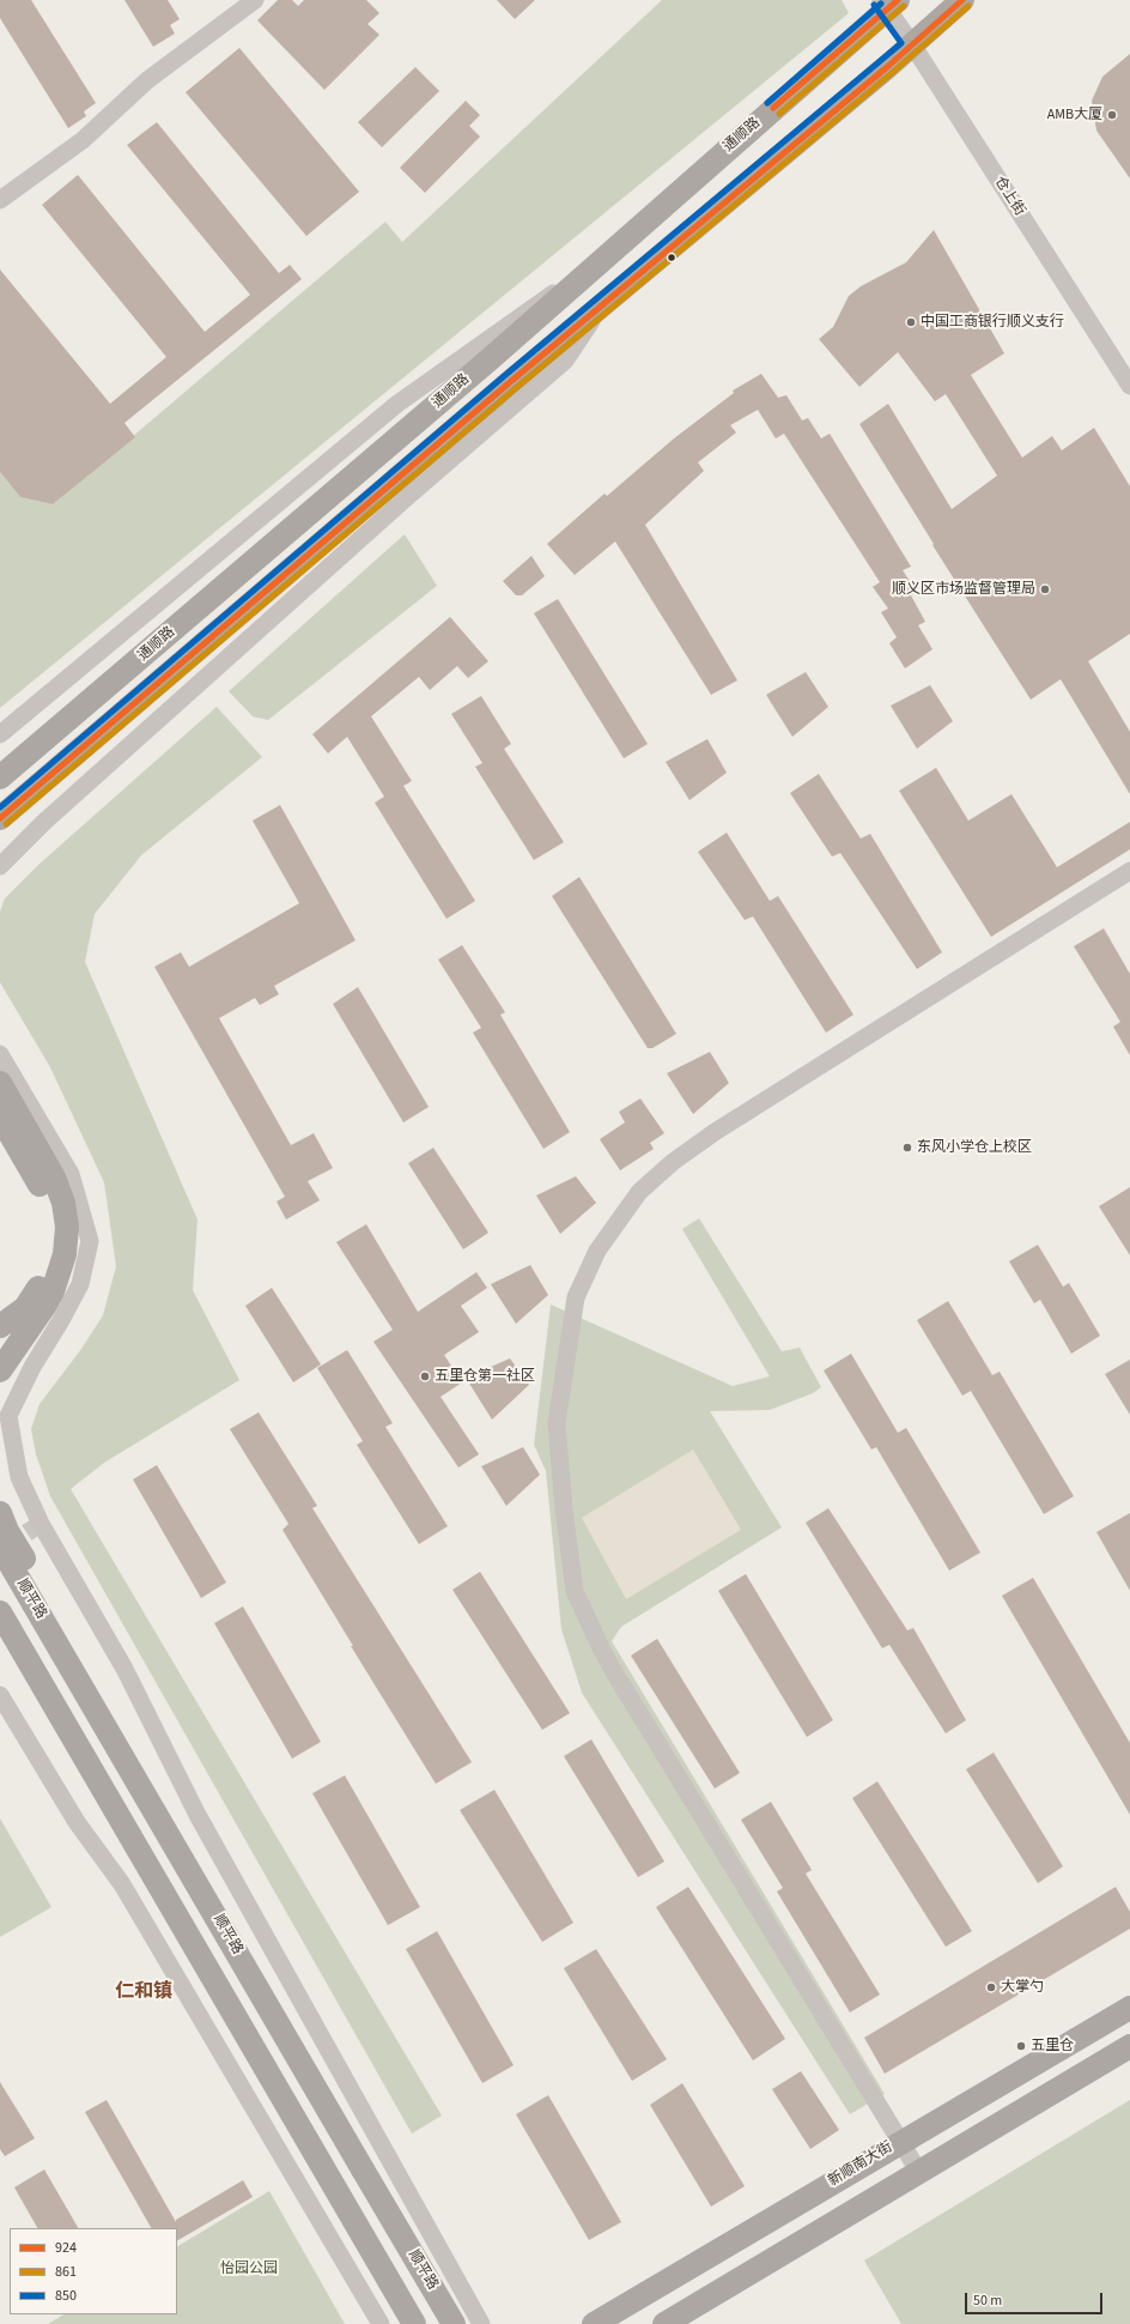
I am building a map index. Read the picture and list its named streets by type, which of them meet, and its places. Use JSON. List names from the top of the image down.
{
  "streets": {
    "main road": ["通顺路", "顺平路", "新顺南大街"],
    "street": ["仓上街"]
  },
  "crossings": [
    ["通顺路", "仓上街"]
  ],
  "districts": ["仁和镇"],
  "parks": ["怡园公园"],
  "places": [
    "AMB大厦",
    "中国工商银行顺义支行",
    "顺义区市场监督管理局",
    "东风小学仓上校区",
    "五里仓第一社区",
    "大掌勺",
    "五里仓"
  ],
  "lines": ["transit line 924", "transit line 850", "transit line 861"],
  "legend": ["924", "861", "850"],
  "scale_bar": "50 m"
}
